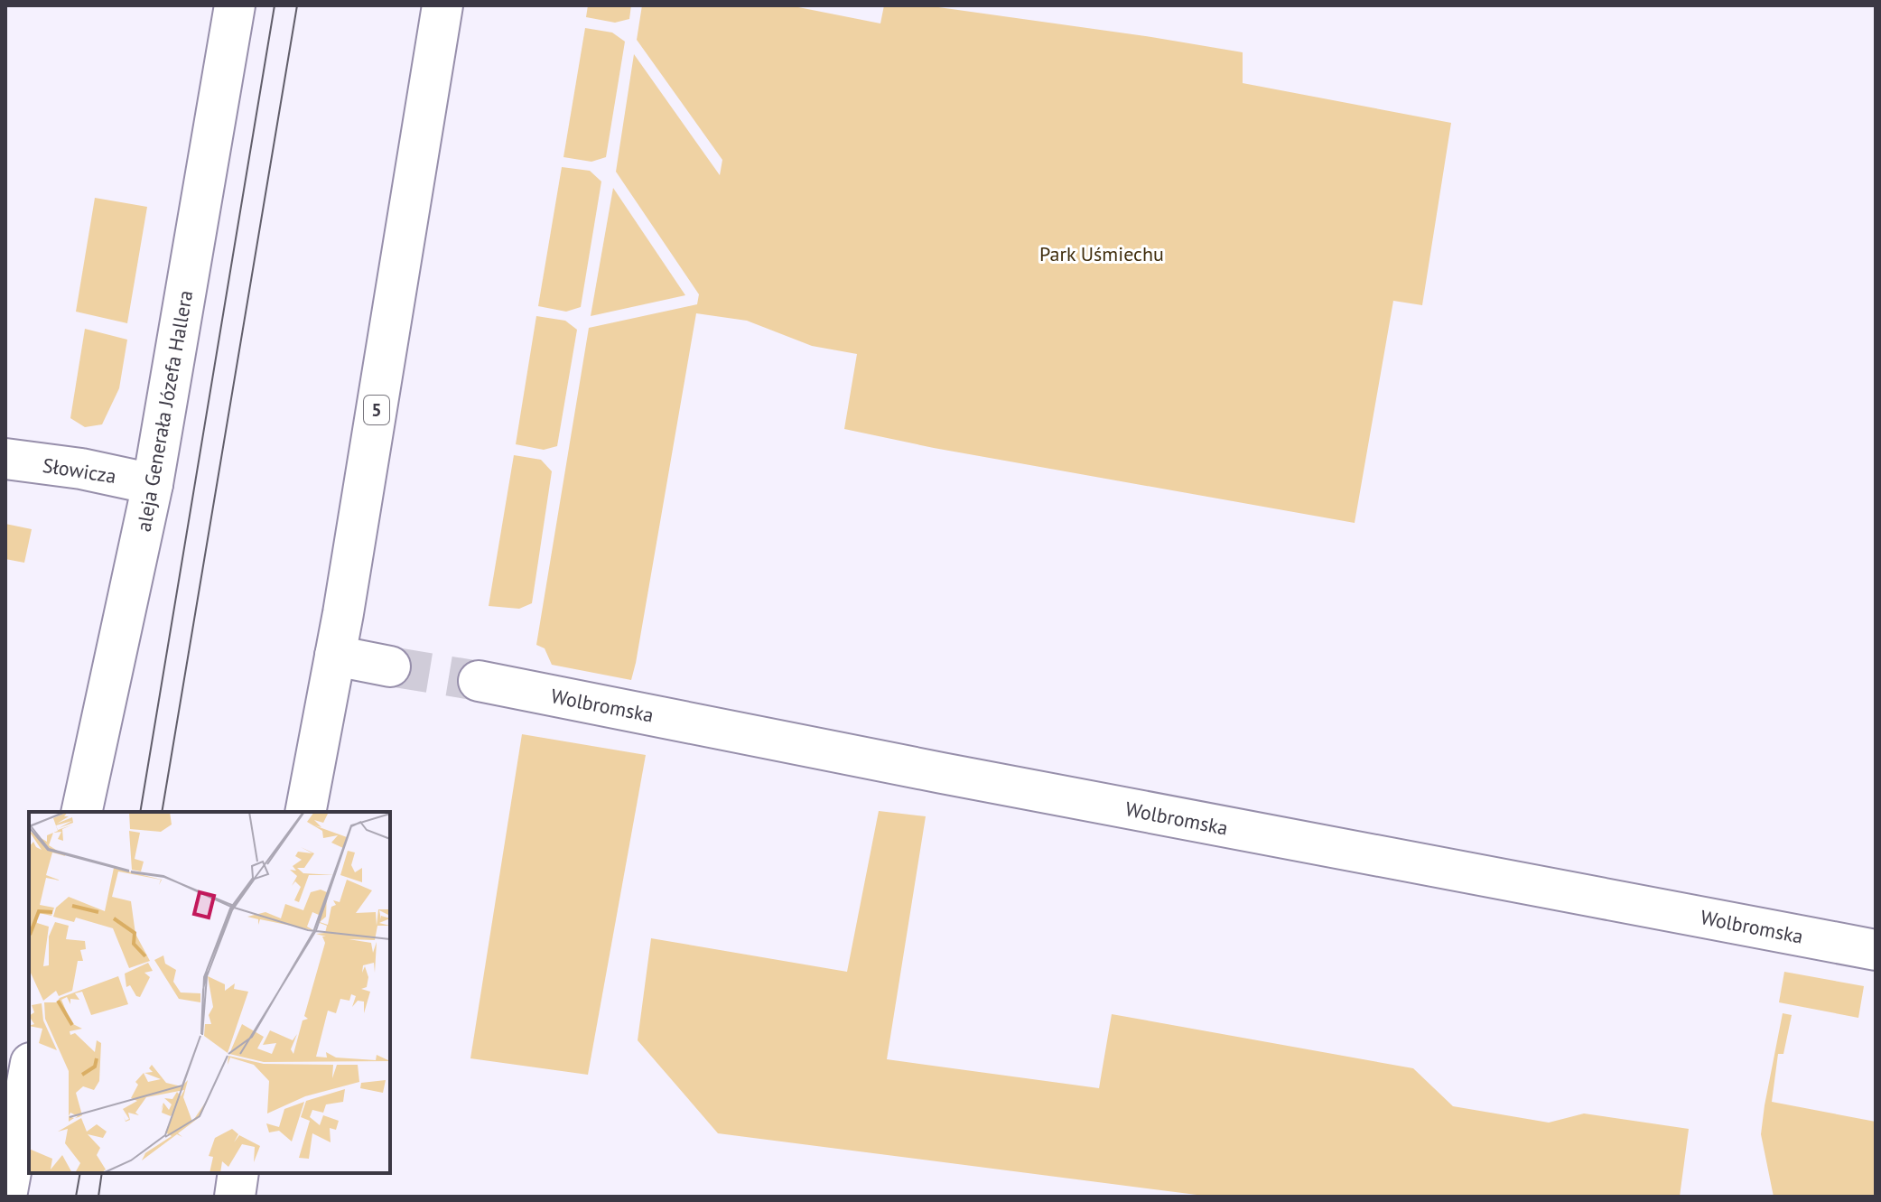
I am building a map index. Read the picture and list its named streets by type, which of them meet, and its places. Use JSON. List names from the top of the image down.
{
  "streets": {
    "main road": [
      "5",
      "aleja Generała Józefa Hallera",
      "Słowicza",
      "Wolbromska"
    ]
  },
  "crossings": [
    ["aleja Generała Józefa Hallera", "Słowicza"]
  ],
  "parks": ["Park Uśmiechu"]
}
